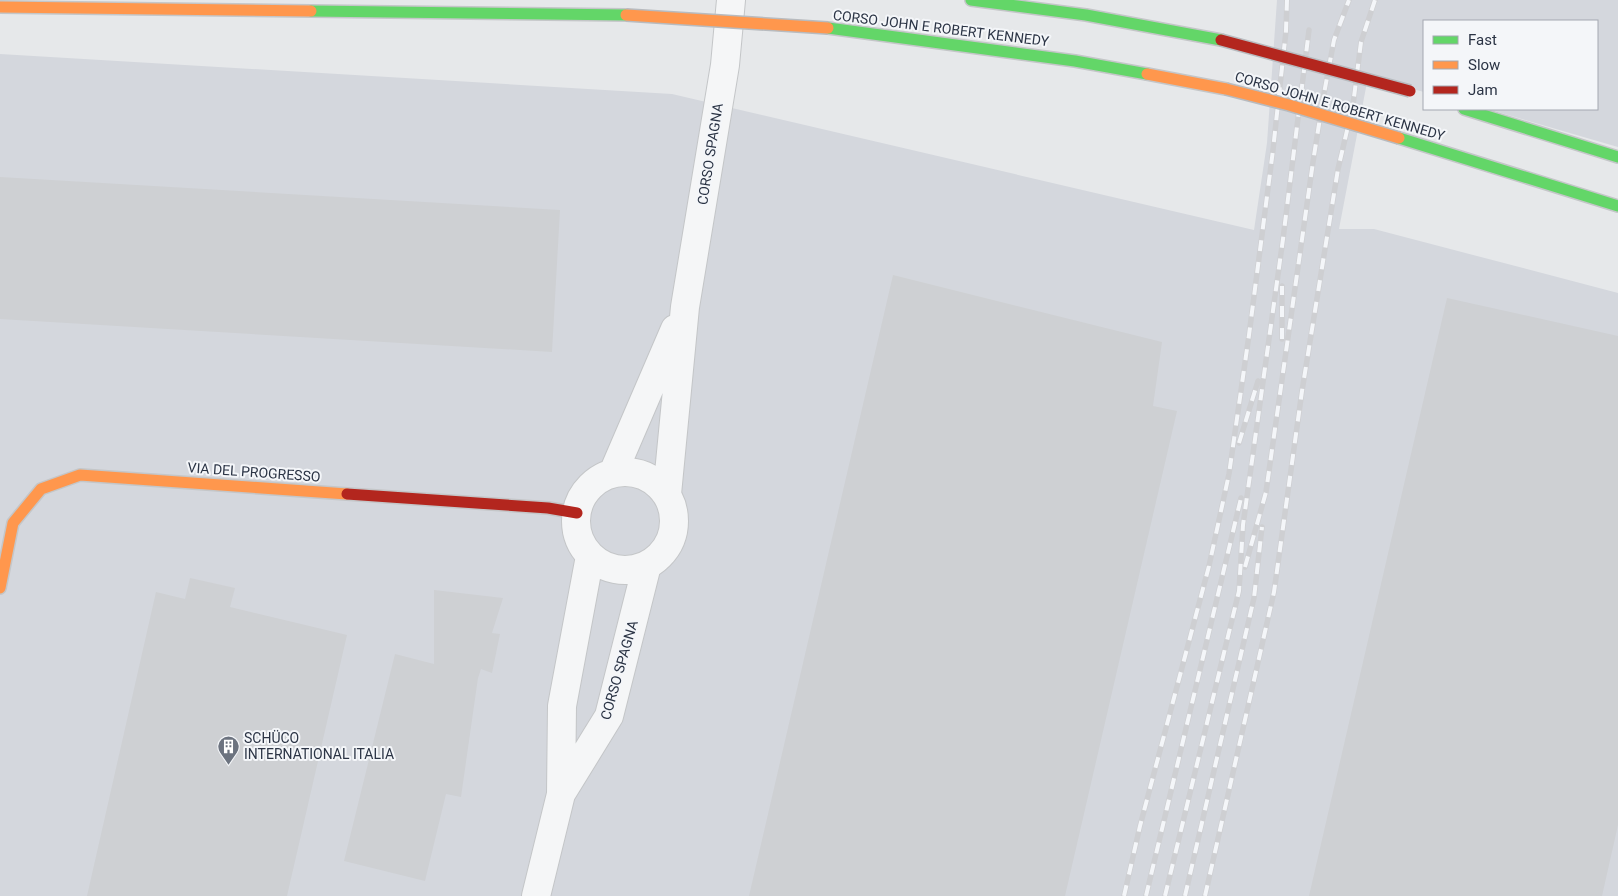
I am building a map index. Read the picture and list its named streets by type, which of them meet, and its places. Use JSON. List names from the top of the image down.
{
  "streets": {
    "main road": ["CORSO JOHN E ROBERT KENNEDY", "VIA DEL PROGRESSO"],
    "street": ["CORSO SPAGNA"]
  },
  "crossings": [
    ["CORSO SPAGNA", "VIA DEL PROGRESSO"]
  ],
  "places": {
    "building": ["SCHÜCO INTERNATIONAL ITALIA"]
  },
  "legend": ["Fast", "Slow", "Jam"]
}
